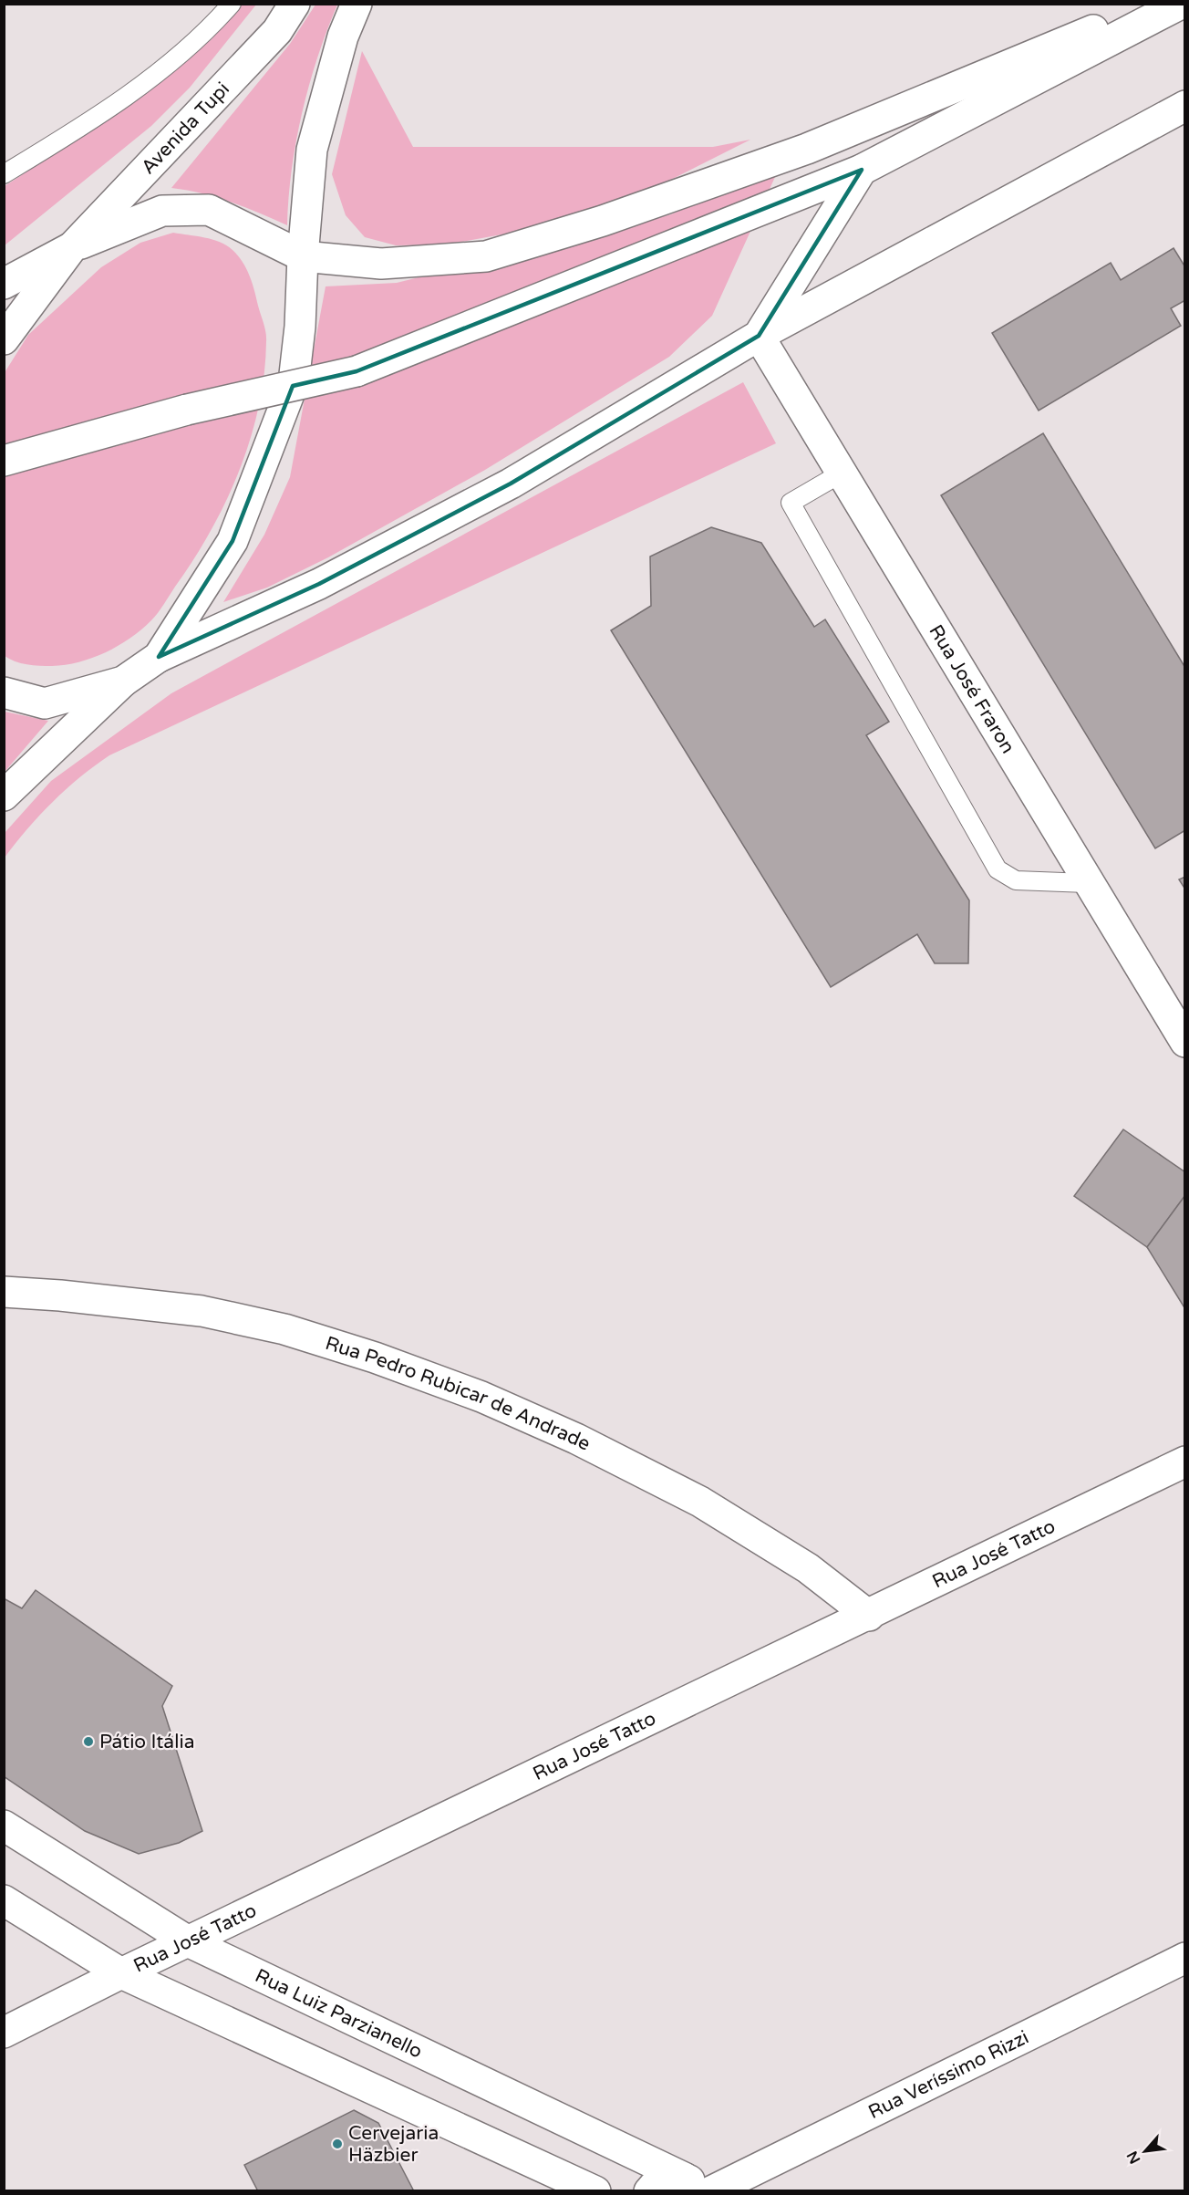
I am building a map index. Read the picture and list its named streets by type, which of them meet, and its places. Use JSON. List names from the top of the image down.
{
  "streets": {
    "main road": [
      "Avenida Tupi",
      "Rua José Fraron",
      "Rua Pedro Rubicar de Andrade",
      "Rua José Tatto",
      "Rua Luiz Parzianello",
      "Rua Veríssimo Rizzi"
    ]
  },
  "crossings": [
    ["Rua Pedro Rubicar de Andrade", "Rua José Tatto"],
    ["Rua José Tatto", "Rua Luiz Parzianello"]
  ],
  "places": ["Pátio Itália", "Cervejaria Häzbier"],
  "north": "bottom left"
}
